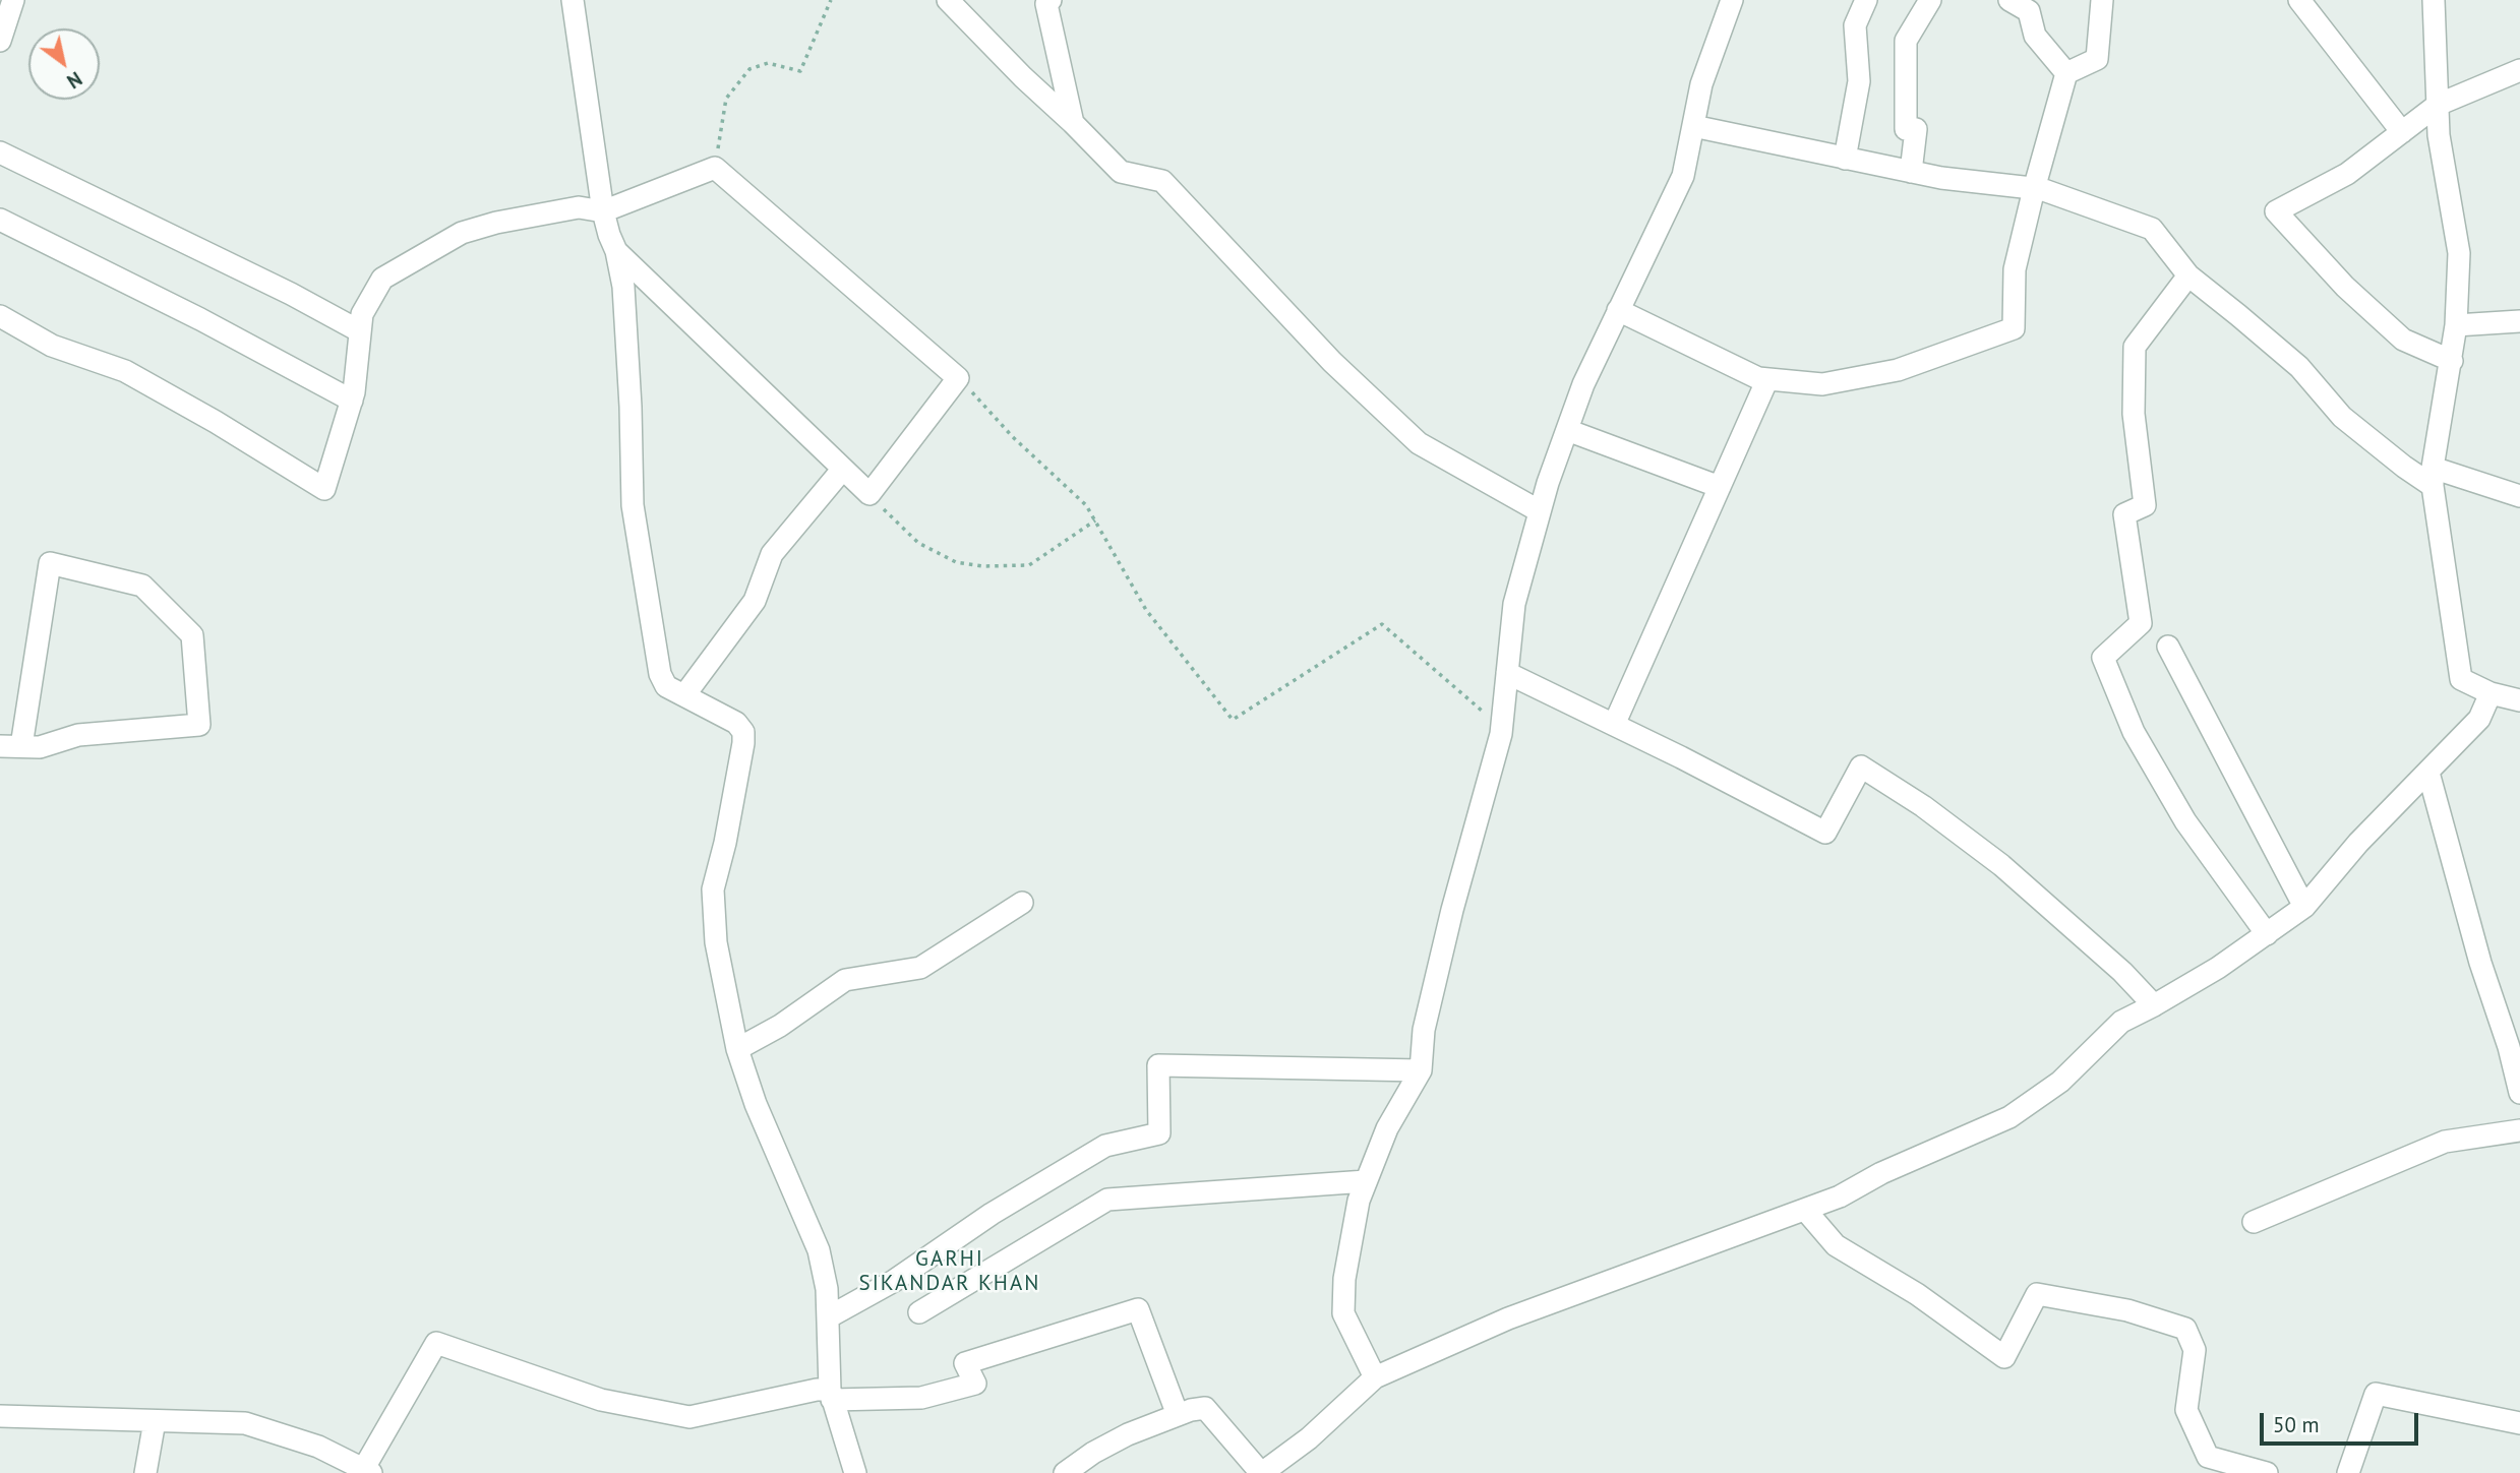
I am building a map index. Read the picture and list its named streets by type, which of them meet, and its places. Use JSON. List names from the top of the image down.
{
  "districts": ["GARHI SIKANDAR KHAN"],
  "scale_bar": "50 m",
  "north": "bottom right"
}
